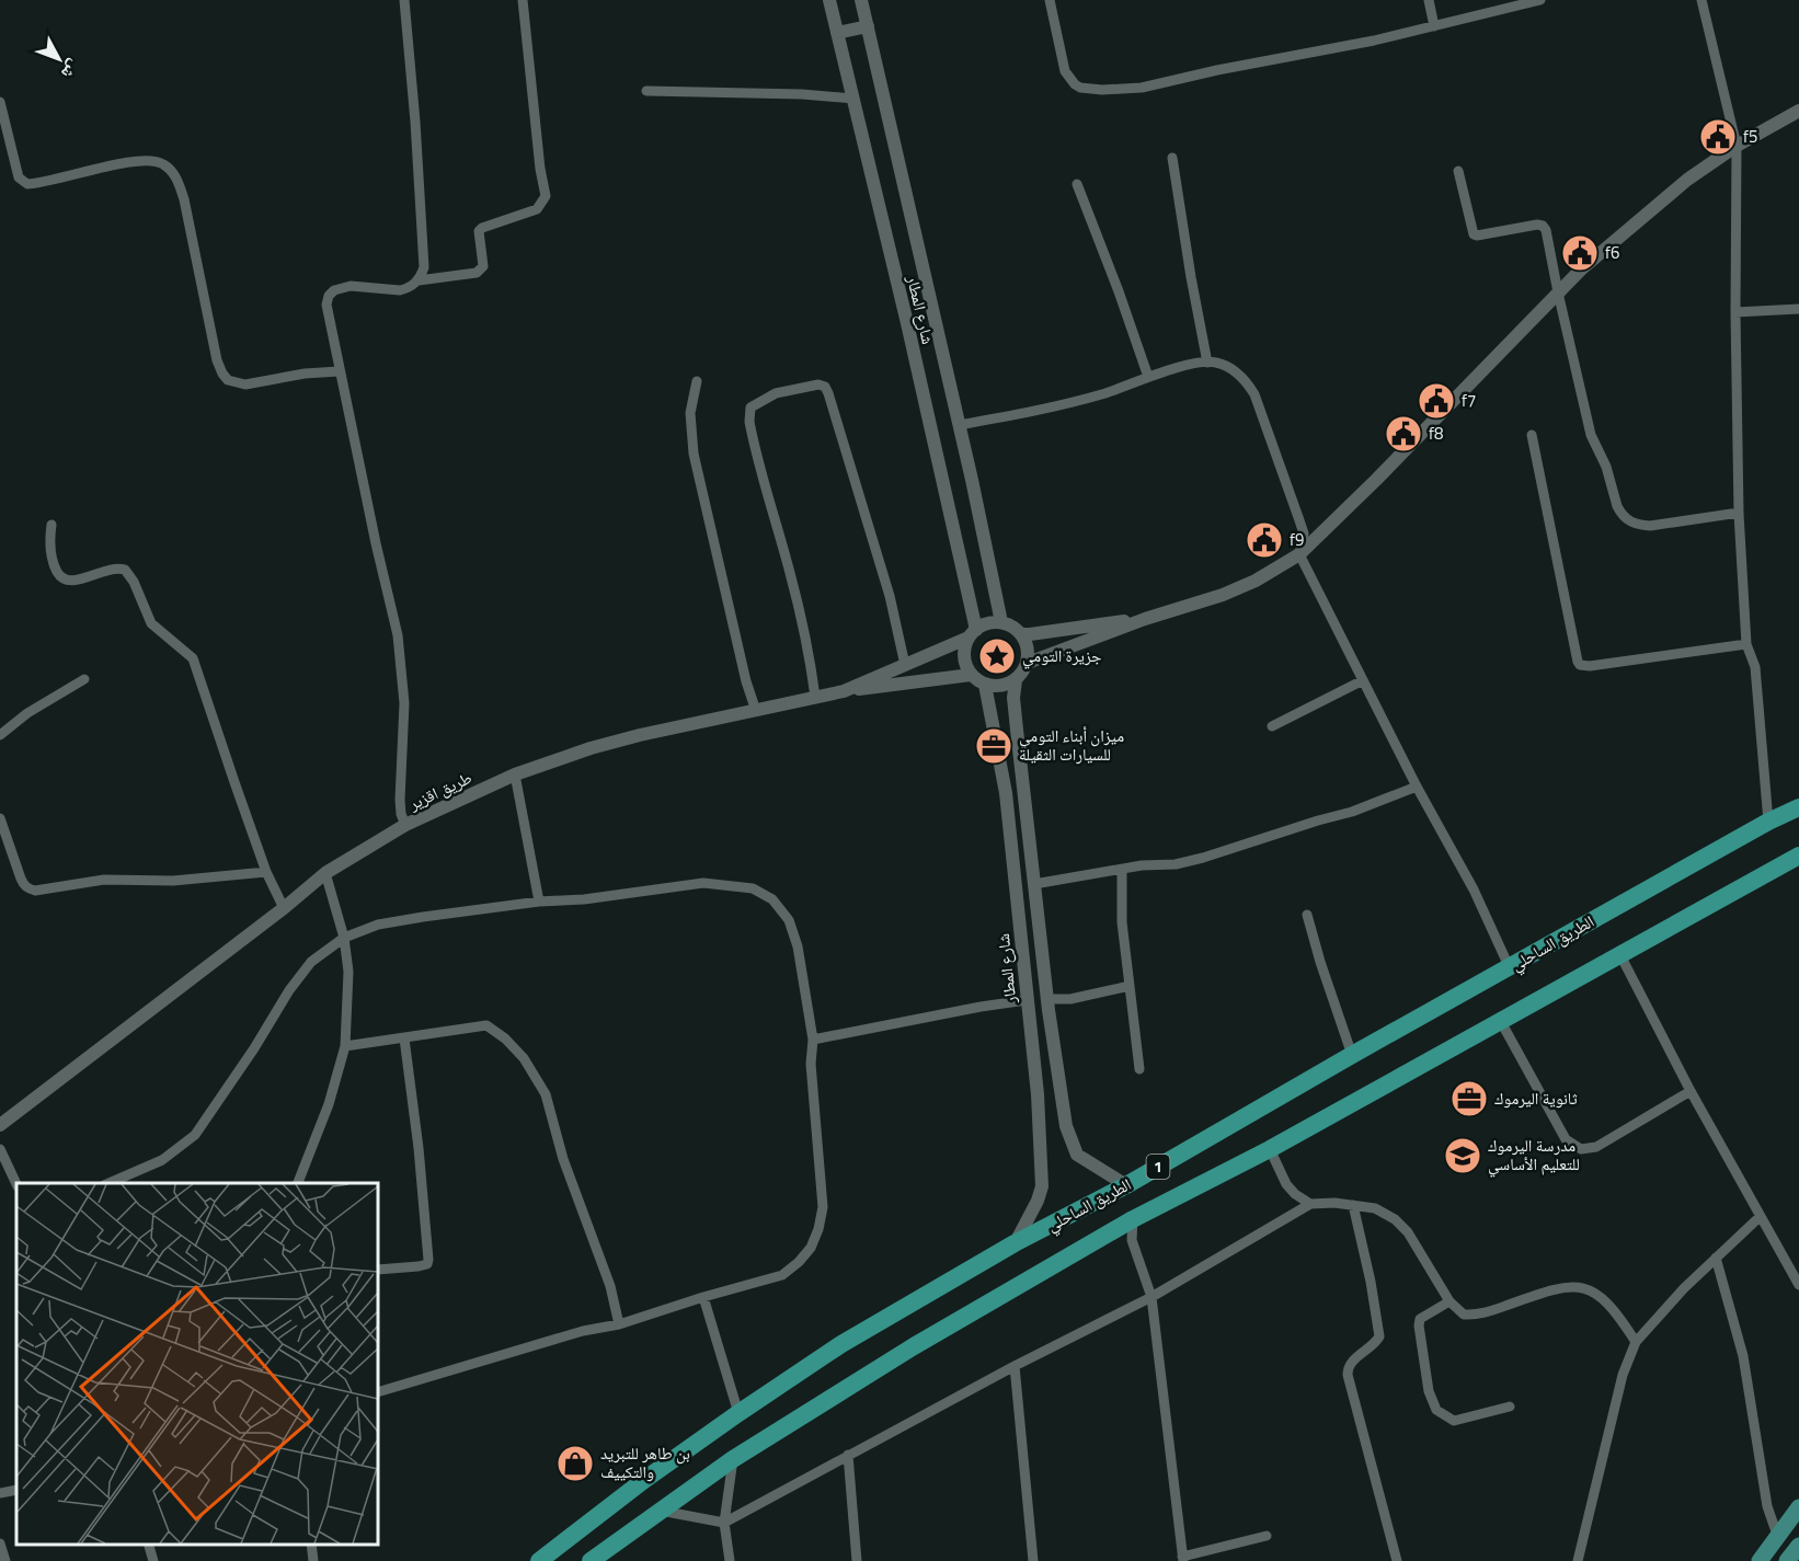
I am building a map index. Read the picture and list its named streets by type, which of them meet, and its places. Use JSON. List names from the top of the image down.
{
  "streets": {
    "highway": ["الطريق الساحلي", "1"],
    "street": ["شارع المطار", "طريق اقزير"]
  },
  "crossings": [
    ["شارع المطار", "طريق اقزير"],
    ["شارع المطار", "الطريق الساحلي"]
  ],
  "places": {
    "public building": [
      "f5",
      "f6",
      "f7",
      "f8",
      "f9"
    ],
    "place": ["جزيرة التومي"],
    "office": ["ميزان أبناء التومي للسيارات الثقيلة", "ثانوية اليرموك"],
    "school or university": ["مدرسة اليرموك للتعليم الأساسي"],
    "shop": ["بن طاهر للتبريد والتكييف"]
  },
  "north": "bottom right"
}
